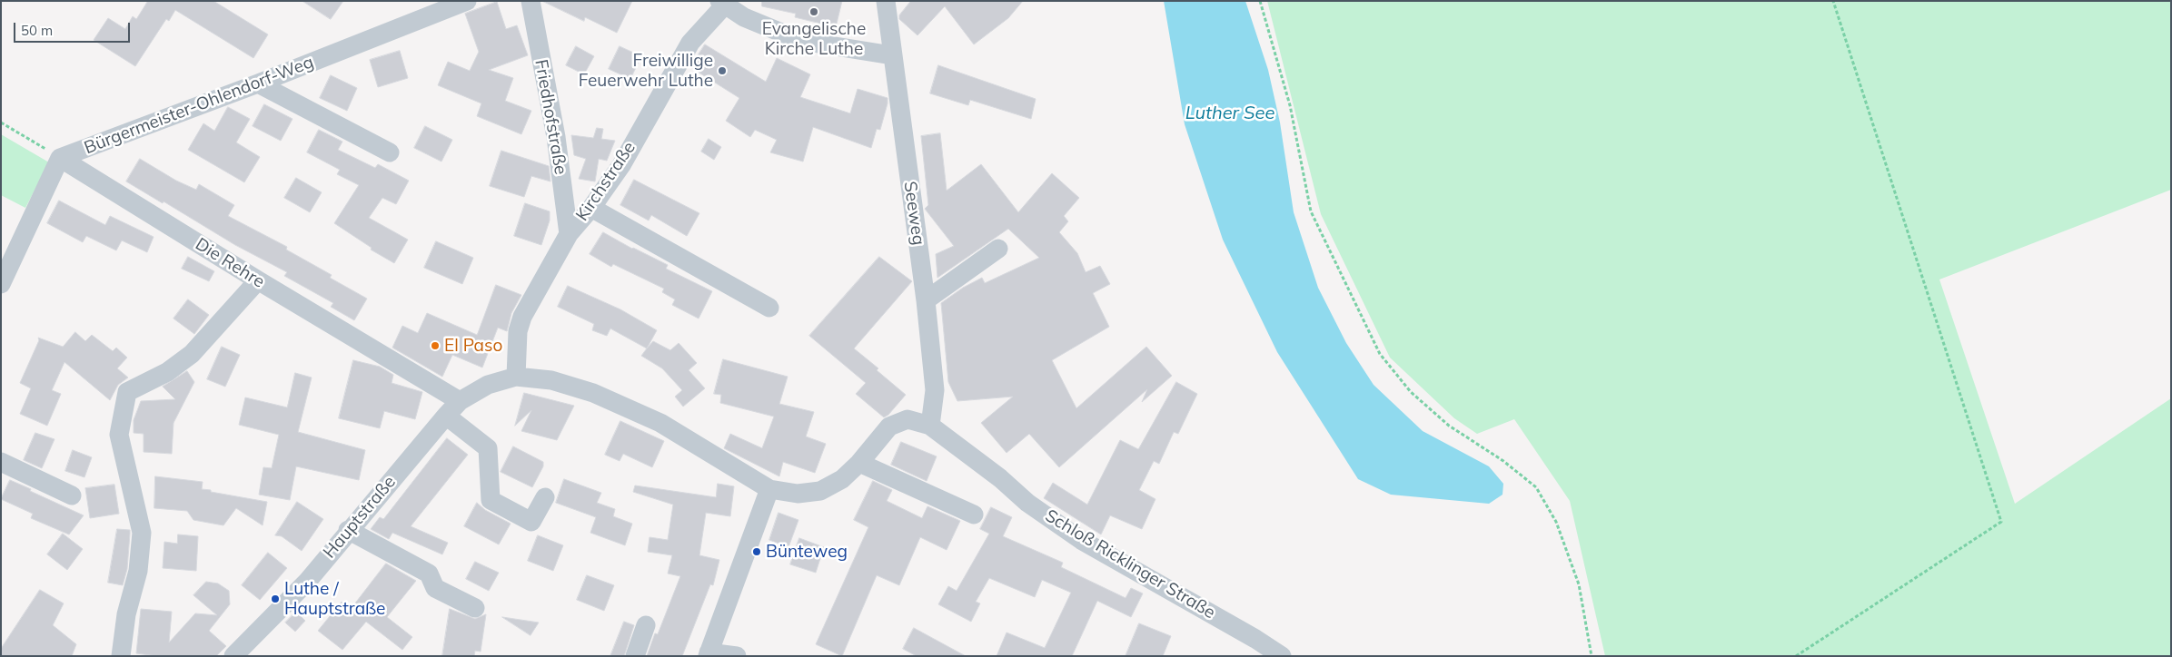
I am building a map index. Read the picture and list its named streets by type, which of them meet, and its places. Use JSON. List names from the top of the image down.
{
  "streets": {
    "street": [
      "Bürgermeister-Ohlendorf-Weg",
      "Friedhofstraße",
      "Kirchstraße",
      "Seeweg",
      "Die Rehre",
      "Hauptstraße",
      "Schloß Ricklinger Straße"
    ]
  },
  "crossings": [
    ["Bürgermeister-Ohlendorf-Weg", "Die Rehre"],
    ["Friedhofstraße", "Kirchstraße"],
    ["Kirchstraße", "Schloß Ricklinger Straße"],
    ["Seeweg", "Schloß Ricklinger Straße"],
    ["Die Rehre", "Hauptstraße"],
    ["Die Rehre", "Schloß Ricklinger Straße"],
    ["Hauptstraße", "Schloß Ricklinger Straße"]
  ],
  "water": ["Luther See"],
  "places": [
    "Evangelische Kirche Luthe",
    "Freiwillige Feuerwehr Luthe",
    "El Paso",
    "Bünteweg",
    "Luthe / Hauptstraße"
  ],
  "scale_bar": "50 m"
}
